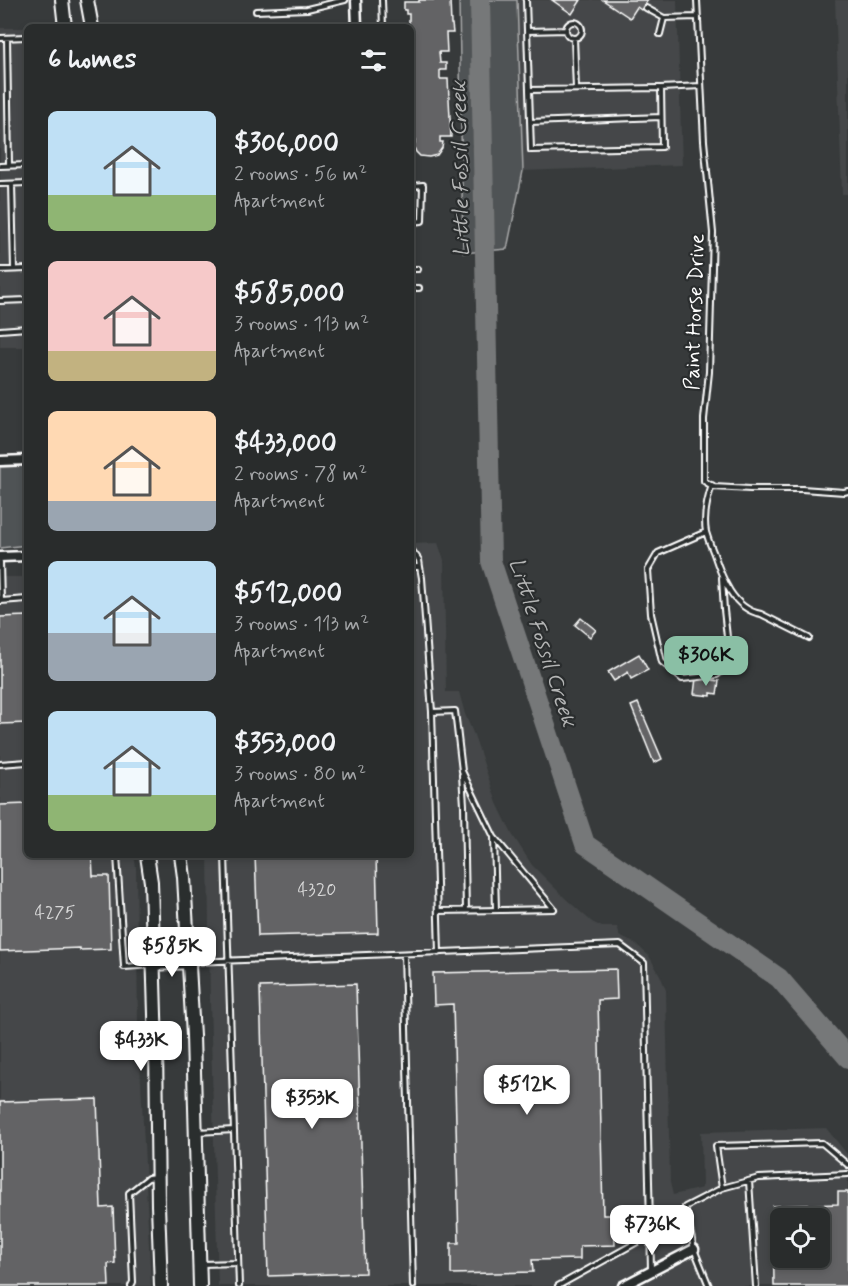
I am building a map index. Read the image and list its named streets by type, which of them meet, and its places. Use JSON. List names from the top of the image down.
{
  "streets": {
    "lane": ["Paint Horse Drive"]
  },
  "water": ["Little Fossil Creek"],
  "house_numbers": ["4320", "4275"],
  "page": {
    "heading": "6 homes",
    "list": [
      {
        "name": "$306,000",
        "note": "2 rooms · 56 m² · Apartment"
      },
      {
        "name": "$585,000",
        "note": "3 rooms · 113 m² · Apartment"
      },
      {
        "name": "$433,000",
        "note": "2 rooms · 78 m² · Apartment"
      },
      {
        "name": "$512,000",
        "note": "3 rooms · 113 m² · Apartment"
      },
      {
        "name": "$353,000",
        "note": "3 rooms · 80 m² · Apartment"
      }
    ],
    "price": [
      "$306K",
      "$585K",
      "$433K",
      "$512K",
      "$353K",
      "$736K"
    ]
  }
}
